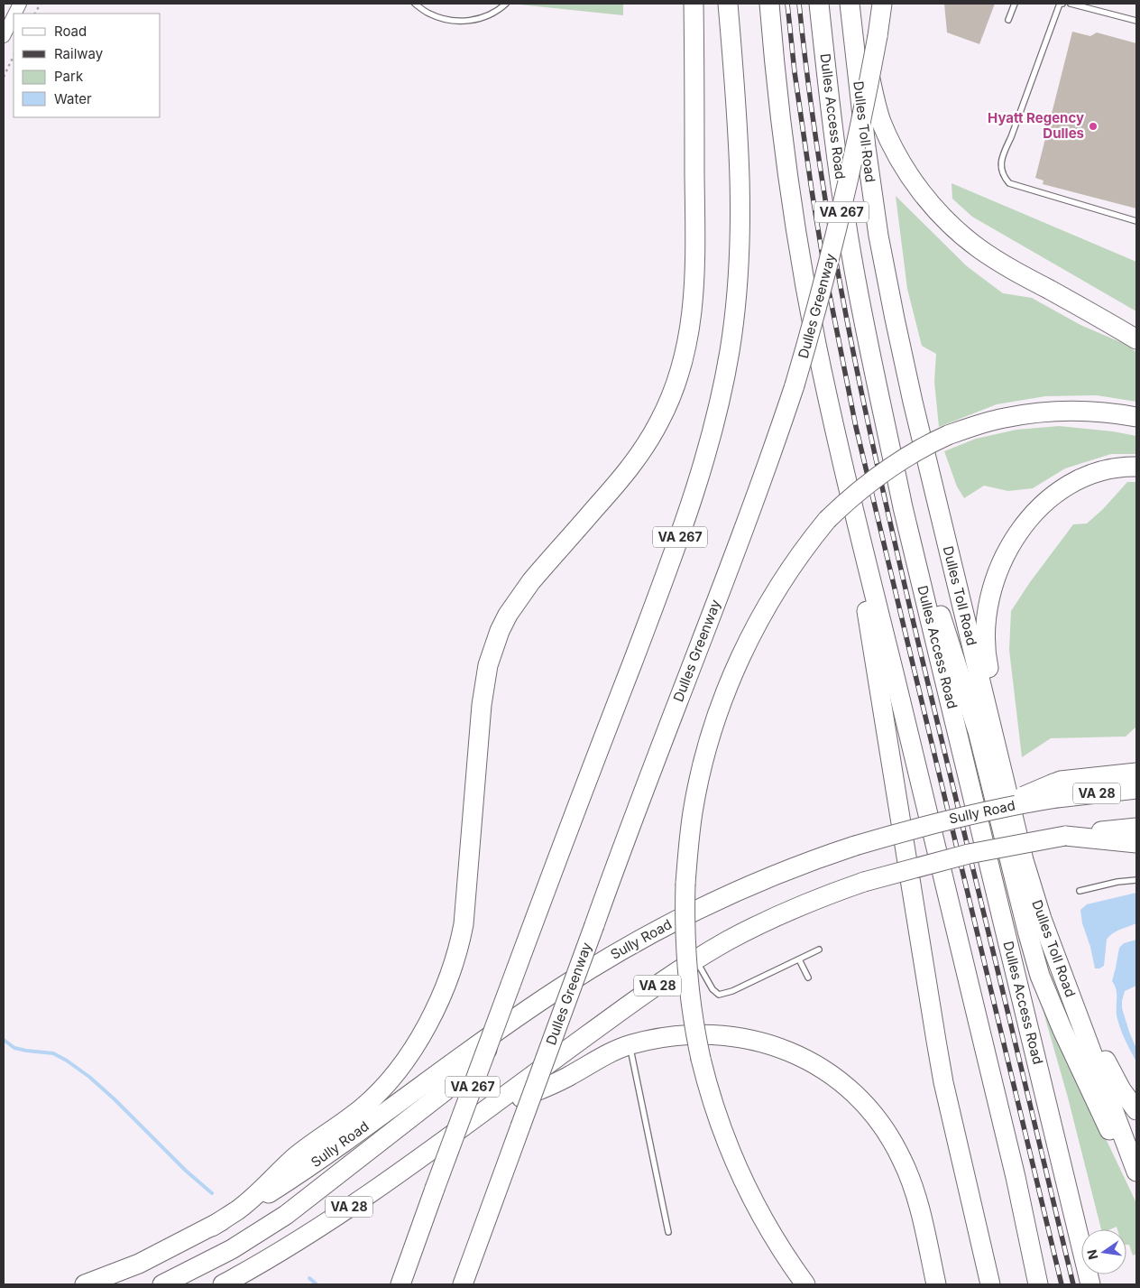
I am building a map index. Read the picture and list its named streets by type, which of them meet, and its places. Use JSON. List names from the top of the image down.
{
  "streets": {
    "highway": [
      "Dulles Access Road",
      "Dulles Toll Road",
      "VA 267",
      "Dulles Greenway",
      "VA 28",
      "Sully Road"
    ]
  },
  "crossings": [
    ["VA 28", "Sully Road"]
  ],
  "places": ["Hyatt Regency Dulles"],
  "legend": [
    "Road",
    "Railway",
    "Park",
    "Water"
  ],
  "north": "left"
}
